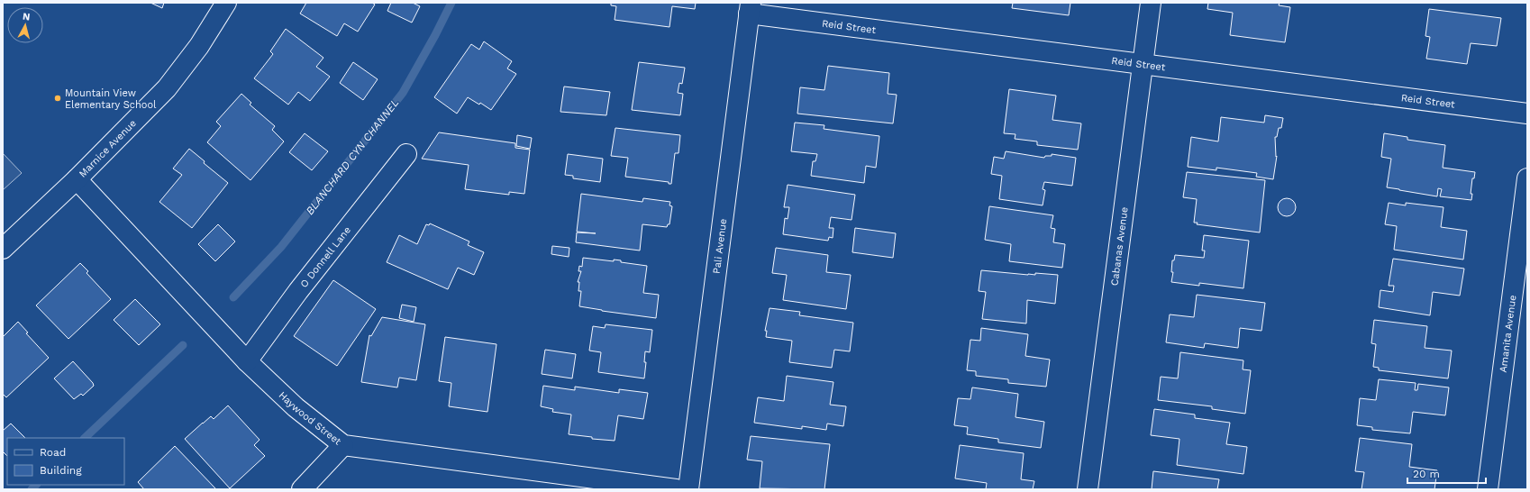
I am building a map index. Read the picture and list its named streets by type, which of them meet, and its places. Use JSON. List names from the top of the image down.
{
  "streets": {
    "street": [
      "Reid Street",
      "Marnice Avenue",
      "Pali Avenue",
      "Cabanas Avenue",
      "O Donnell Lane",
      "Amanita Avenue",
      "Haywood Street"
    ]
  },
  "crossings": [
    ["Reid Street", "Pali Avenue"],
    ["Reid Street", "Cabanas Avenue"],
    ["Marnice Avenue", "Haywood Street"],
    ["O Donnell Lane", "Haywood Street"]
  ],
  "water": ["BLANCHARD CYN CHANNEL"],
  "places": ["Mountain View Elementary School"],
  "legend": ["Road", "Building"],
  "scale_bar": "20 m",
  "north": "top"
}
